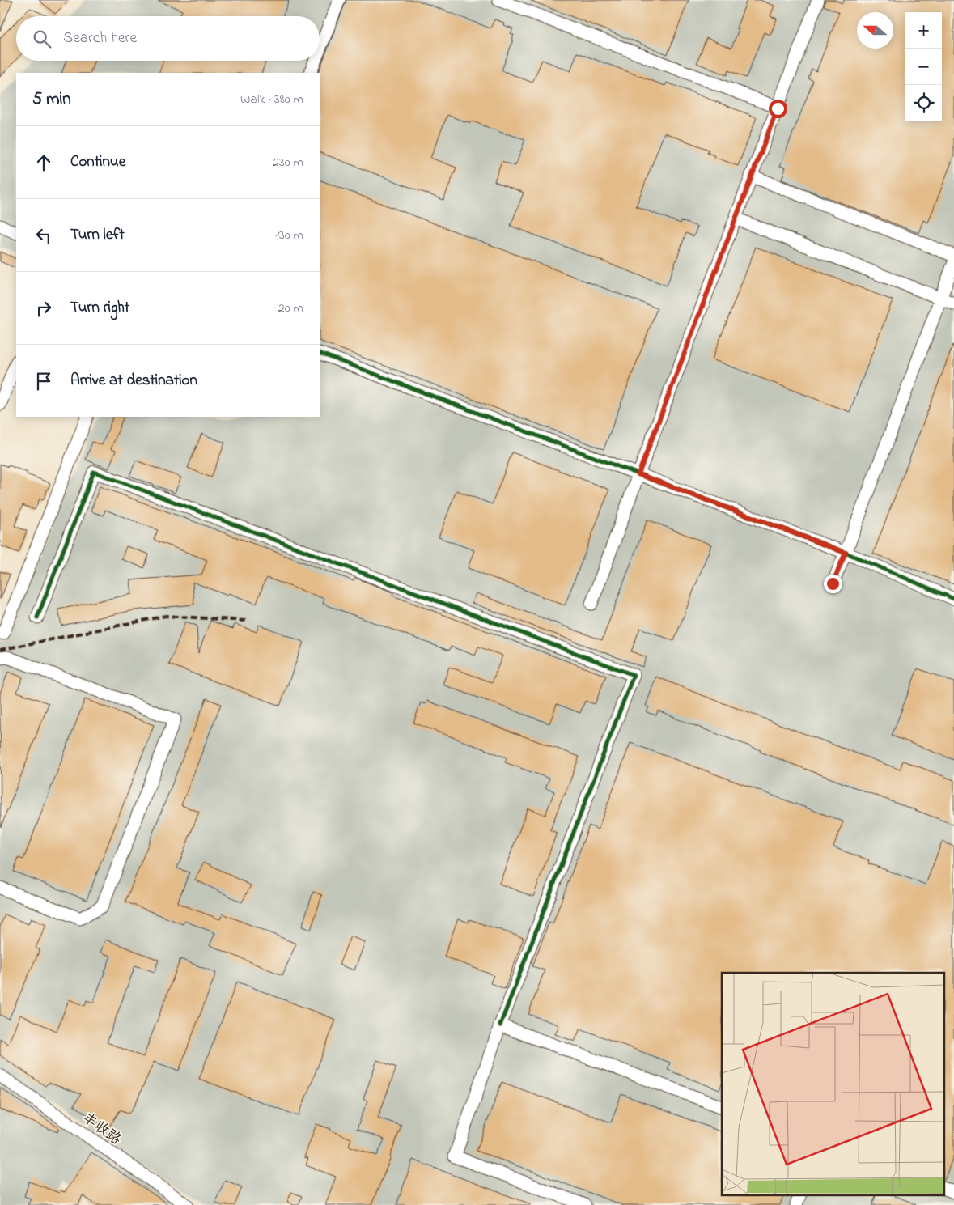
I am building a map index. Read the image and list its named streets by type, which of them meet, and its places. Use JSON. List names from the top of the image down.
{
  "streets": {
    "street": ["丰收路"]
  },
  "north": "left",
  "page": {
    "map_buttons": ["+", "−"],
    "search": "Search here",
    "heading": ["5 min", "Walk · 380 m"],
    "list": [
      ["Continue", "230 m"],
      ["Turn left", "130 m"],
      ["Turn right", "20 m"],
      "Arrive at destination"
    ]
  }
}
